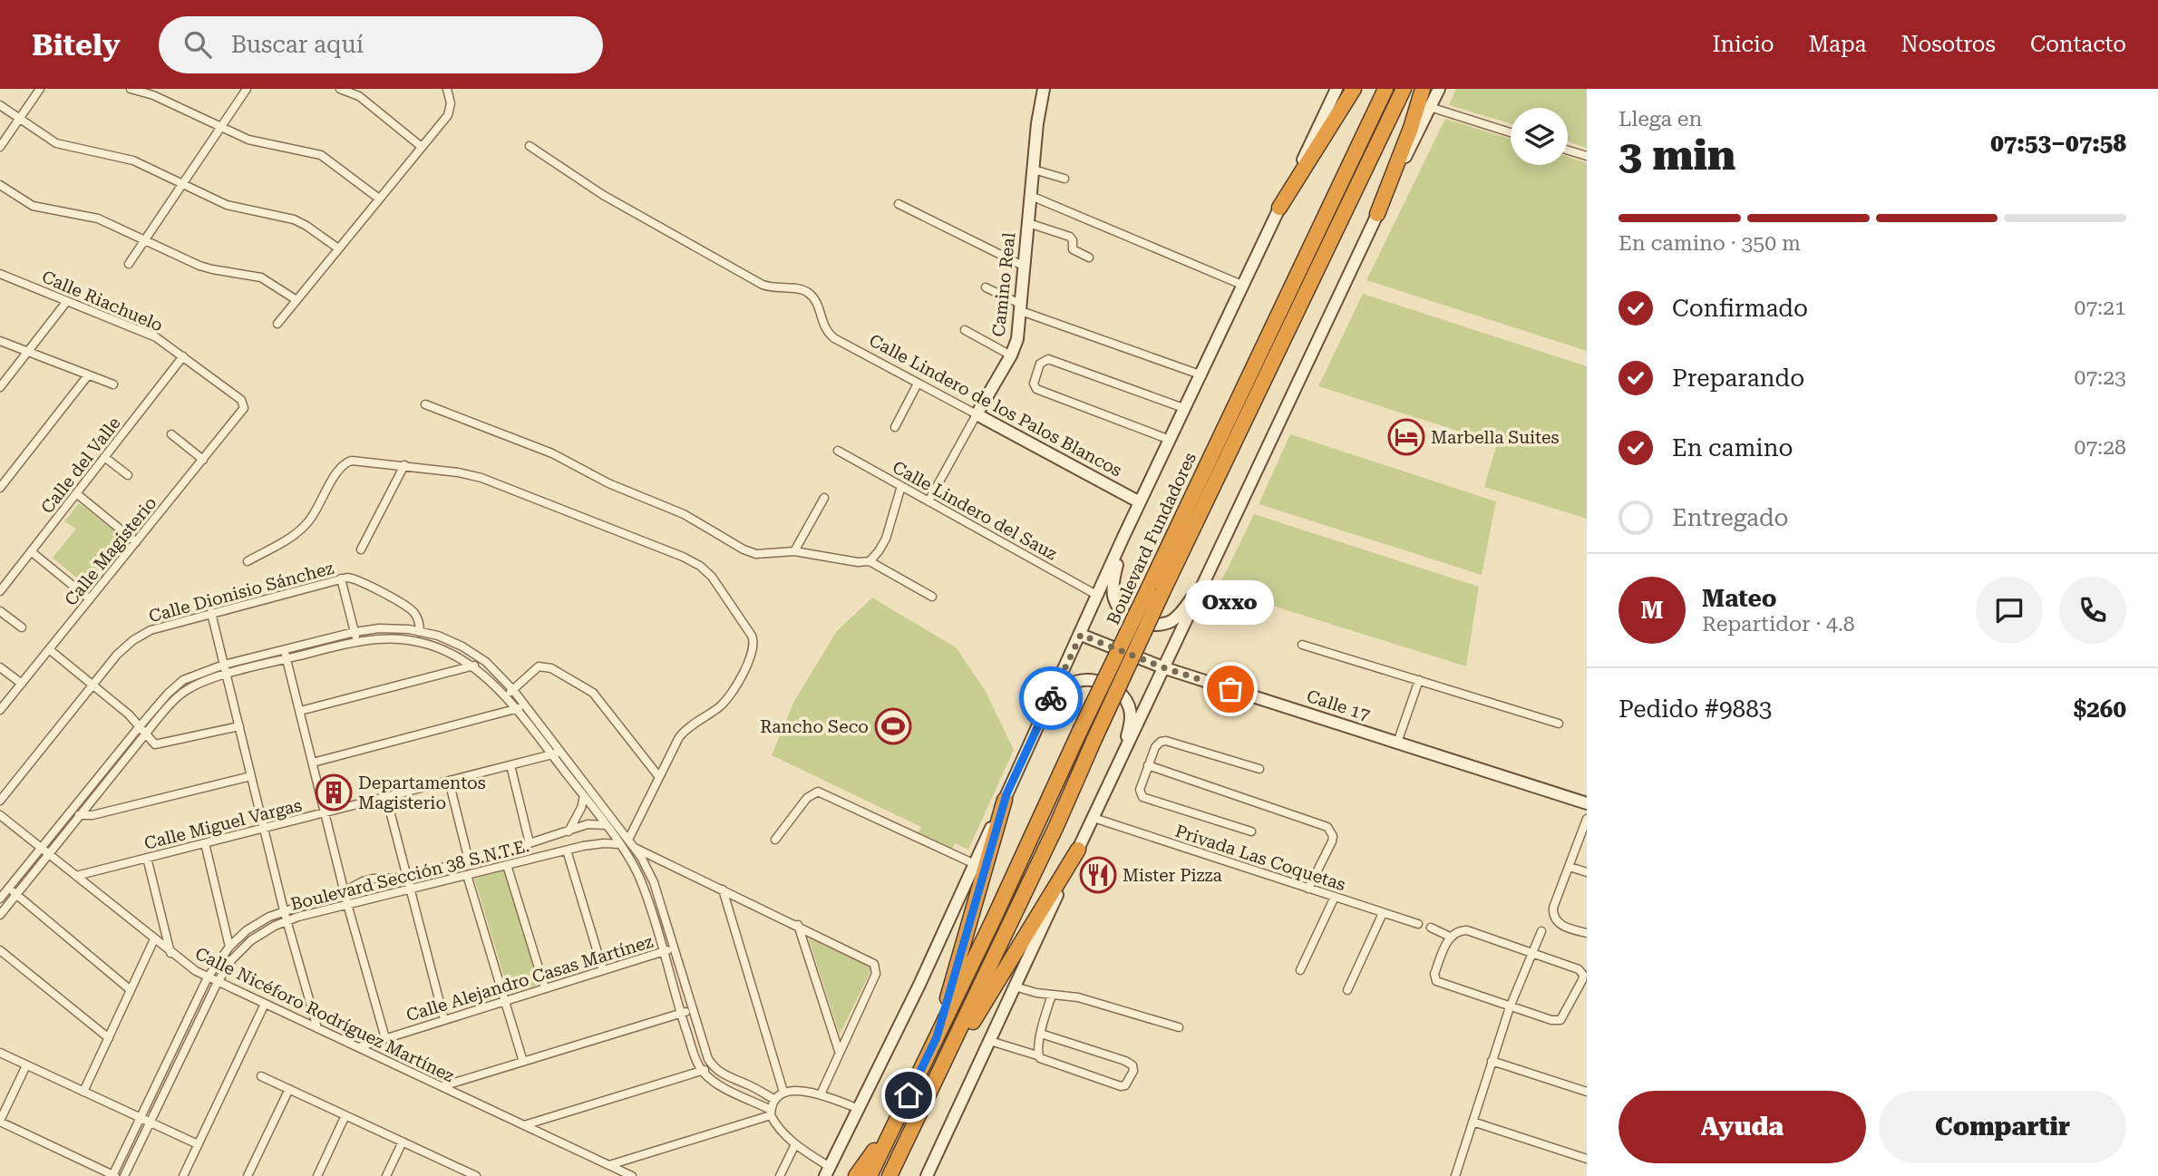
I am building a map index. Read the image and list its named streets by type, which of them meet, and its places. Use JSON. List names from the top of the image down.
{
  "streets": {
    "highway": ["Boulevard Fundadores"],
    "main road": ["Camino Real", "Calle Lindero de los Palos Blancos", "Calle 17"],
    "street": [
      "Calle Riachuelo",
      "Calle del Valle",
      "Calle Lindero del Sauz",
      "Calle Magisterio",
      "Calle Dionisio Sánchez",
      "Calle Miguel Vargas",
      "Privada Las Coquetas",
      "Boulevard Sección 38 S.N.T.E.",
      "Calle Alejandro Casas Martínez",
      "Calle Nicéforo Rodríguez Martínez"
    ]
  },
  "crossings": [
    ["Camino Real", "Calle Lindero de los Palos Blancos"],
    ["Camino Real", "Calle Lindero del Sauz"],
    ["Calle Riachuelo", "Calle del Valle"],
    ["Calle Riachuelo", "Calle Magisterio"],
    ["Calle Miguel Vargas", "Calle Nicéforo Rodríguez Martínez"],
    ["Boulevard Sección 38 S.N.T.E.", "Calle Nicéforo Rodríguez Martínez"],
    ["Calle Alejandro Casas Martínez", "Calle Nicéforo Rodríguez Martínez"]
  ],
  "places": {
    "hotel": ["Marbella Suites"],
    "other": ["Oxxo"],
    "sports": ["Rancho Seco"],
    "building": ["Departamentos Magisterio"],
    "restaurant": ["Mister Pizza"]
  },
  "page": {
    "header": "Bitely",
    "search": "Buscar aquí",
    "nav": [
      "Inicio",
      "Mapa",
      "Nosotros",
      "Contacto"
    ],
    "heading": ["3 min", "Llega en", "07:53–07:58"],
    "panel": [
      "Mateo",
      "Repartidor · 4.8",
      "Pedido #9883",
      "$260"
    ],
    "bar": "En camino · 350 m",
    "list": [
      ["Confirmado", "07:21"],
      ["Preparando", "07:23"],
      ["En camino", "07:28"],
      "Entregado"
    ],
    "round": "M",
    "bubble": "Oxxo",
    "buttons": ["Ayuda", "Compartir"]
  }
}
